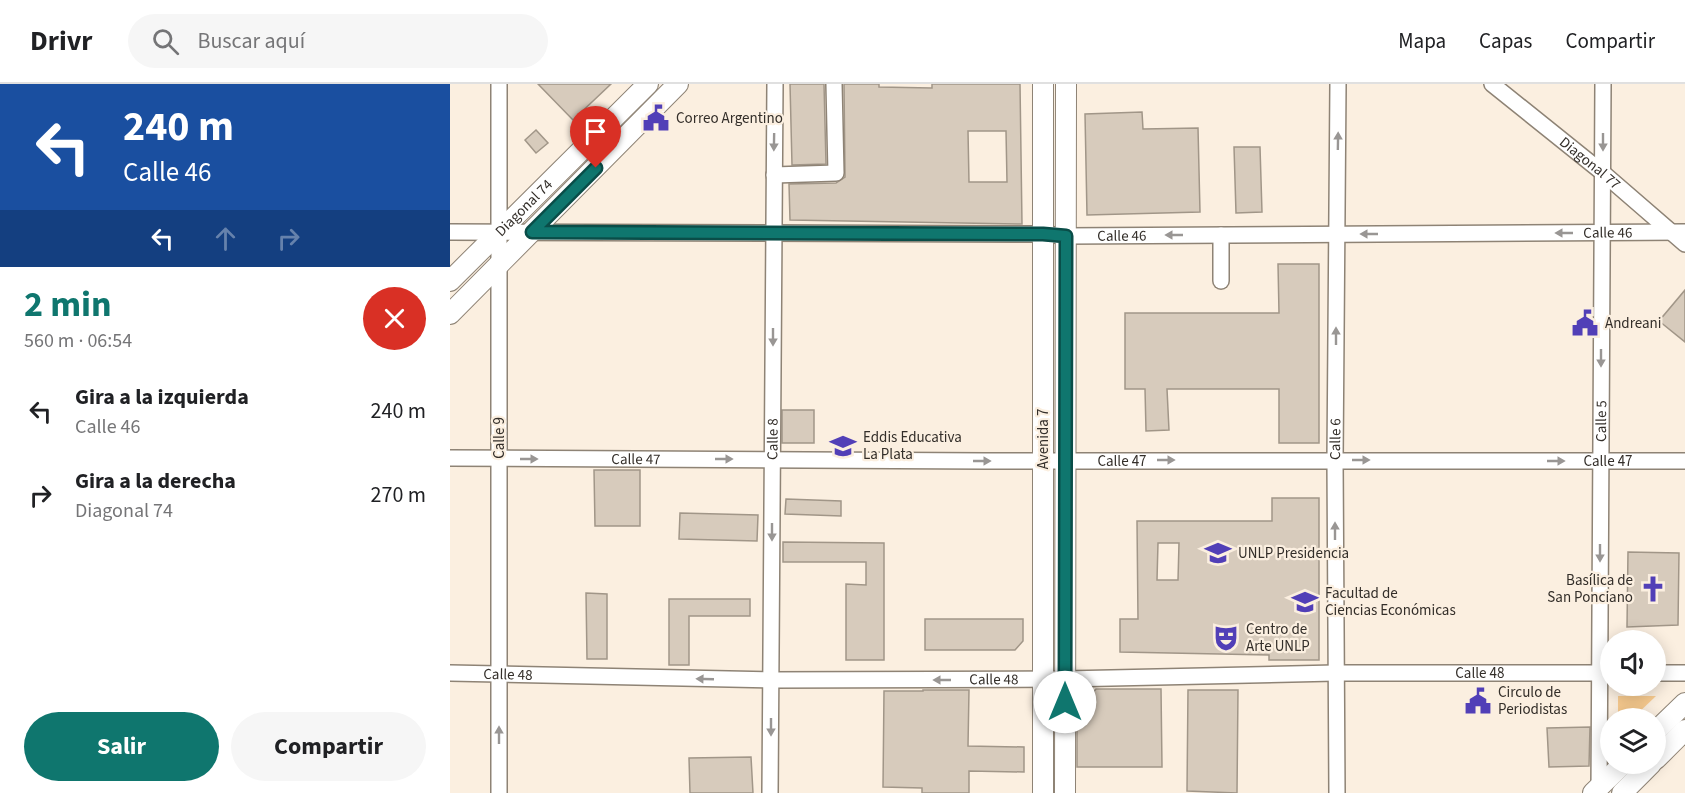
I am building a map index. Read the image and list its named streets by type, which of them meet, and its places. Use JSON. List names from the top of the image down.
{
  "streets": {
    "main road": ["Diagonal 74", "Avenida 7"],
    "street": [
      "Diagonal 77",
      "Calle 46",
      "Calle 5",
      "Calle 9",
      "Calle 8",
      "Calle 6",
      "Calle 47",
      "Calle 48"
    ]
  },
  "crossings": [
    ["Diagonal 77", "Calle 46"],
    ["Diagonal 77", "Calle 5"],
    ["Diagonal 74", "Calle 46"],
    ["Diagonal 74", "Calle 9"],
    ["Calle 46", "Calle 5"],
    ["Calle 46", "Calle 9"],
    ["Calle 46", "Calle 8"],
    ["Calle 46", "Calle 6"],
    ["Calle 46", "Avenida 7"],
    ["Calle 5", "Calle 47"],
    ["Calle 9", "Calle 47"],
    ["Calle 9", "Calle 48"],
    ["Calle 8", "Calle 47"],
    ["Calle 8", "Calle 48"],
    ["Calle 6", "Calle 47"],
    ["Calle 6", "Calle 48"],
    ["Avenida 7", "Calle 47"],
    ["Avenida 7", "Calle 48"]
  ],
  "one_way": [
    "Calle 5",
    "Calle 8",
    "Calle 6",
    "Calle 47",
    "Calle 48"
  ],
  "places": {
    "public building": ["Correo Argentino", "Andreani", "Circulo de Periodistas"],
    "school or university": ["Eddis Educativa La Plata", "UNLP Presidencia", "Facultad de Ciencias Económicas"],
    "church": ["Basílica de San Ponciano"],
    "theatre": ["Centro de Arte UNLP"]
  },
  "page": {
    "header": "Drivr",
    "search": "Buscar aquí",
    "nav": ["Mapa", "Capas", "Compartir"],
    "turn": ["240 m", "Calle 46"],
    "heading": ["2 min", "560 m · 06:54"],
    "list": [
      {
        "name": "Gira a la izquierda",
        "note": "Calle 46",
        "value": "240 m"
      },
      {
        "name": "Gira a la derecha",
        "note": "Diagonal 74",
        "value": "270 m"
      }
    ],
    "buttons": ["Salir", "Compartir"]
  }
}
